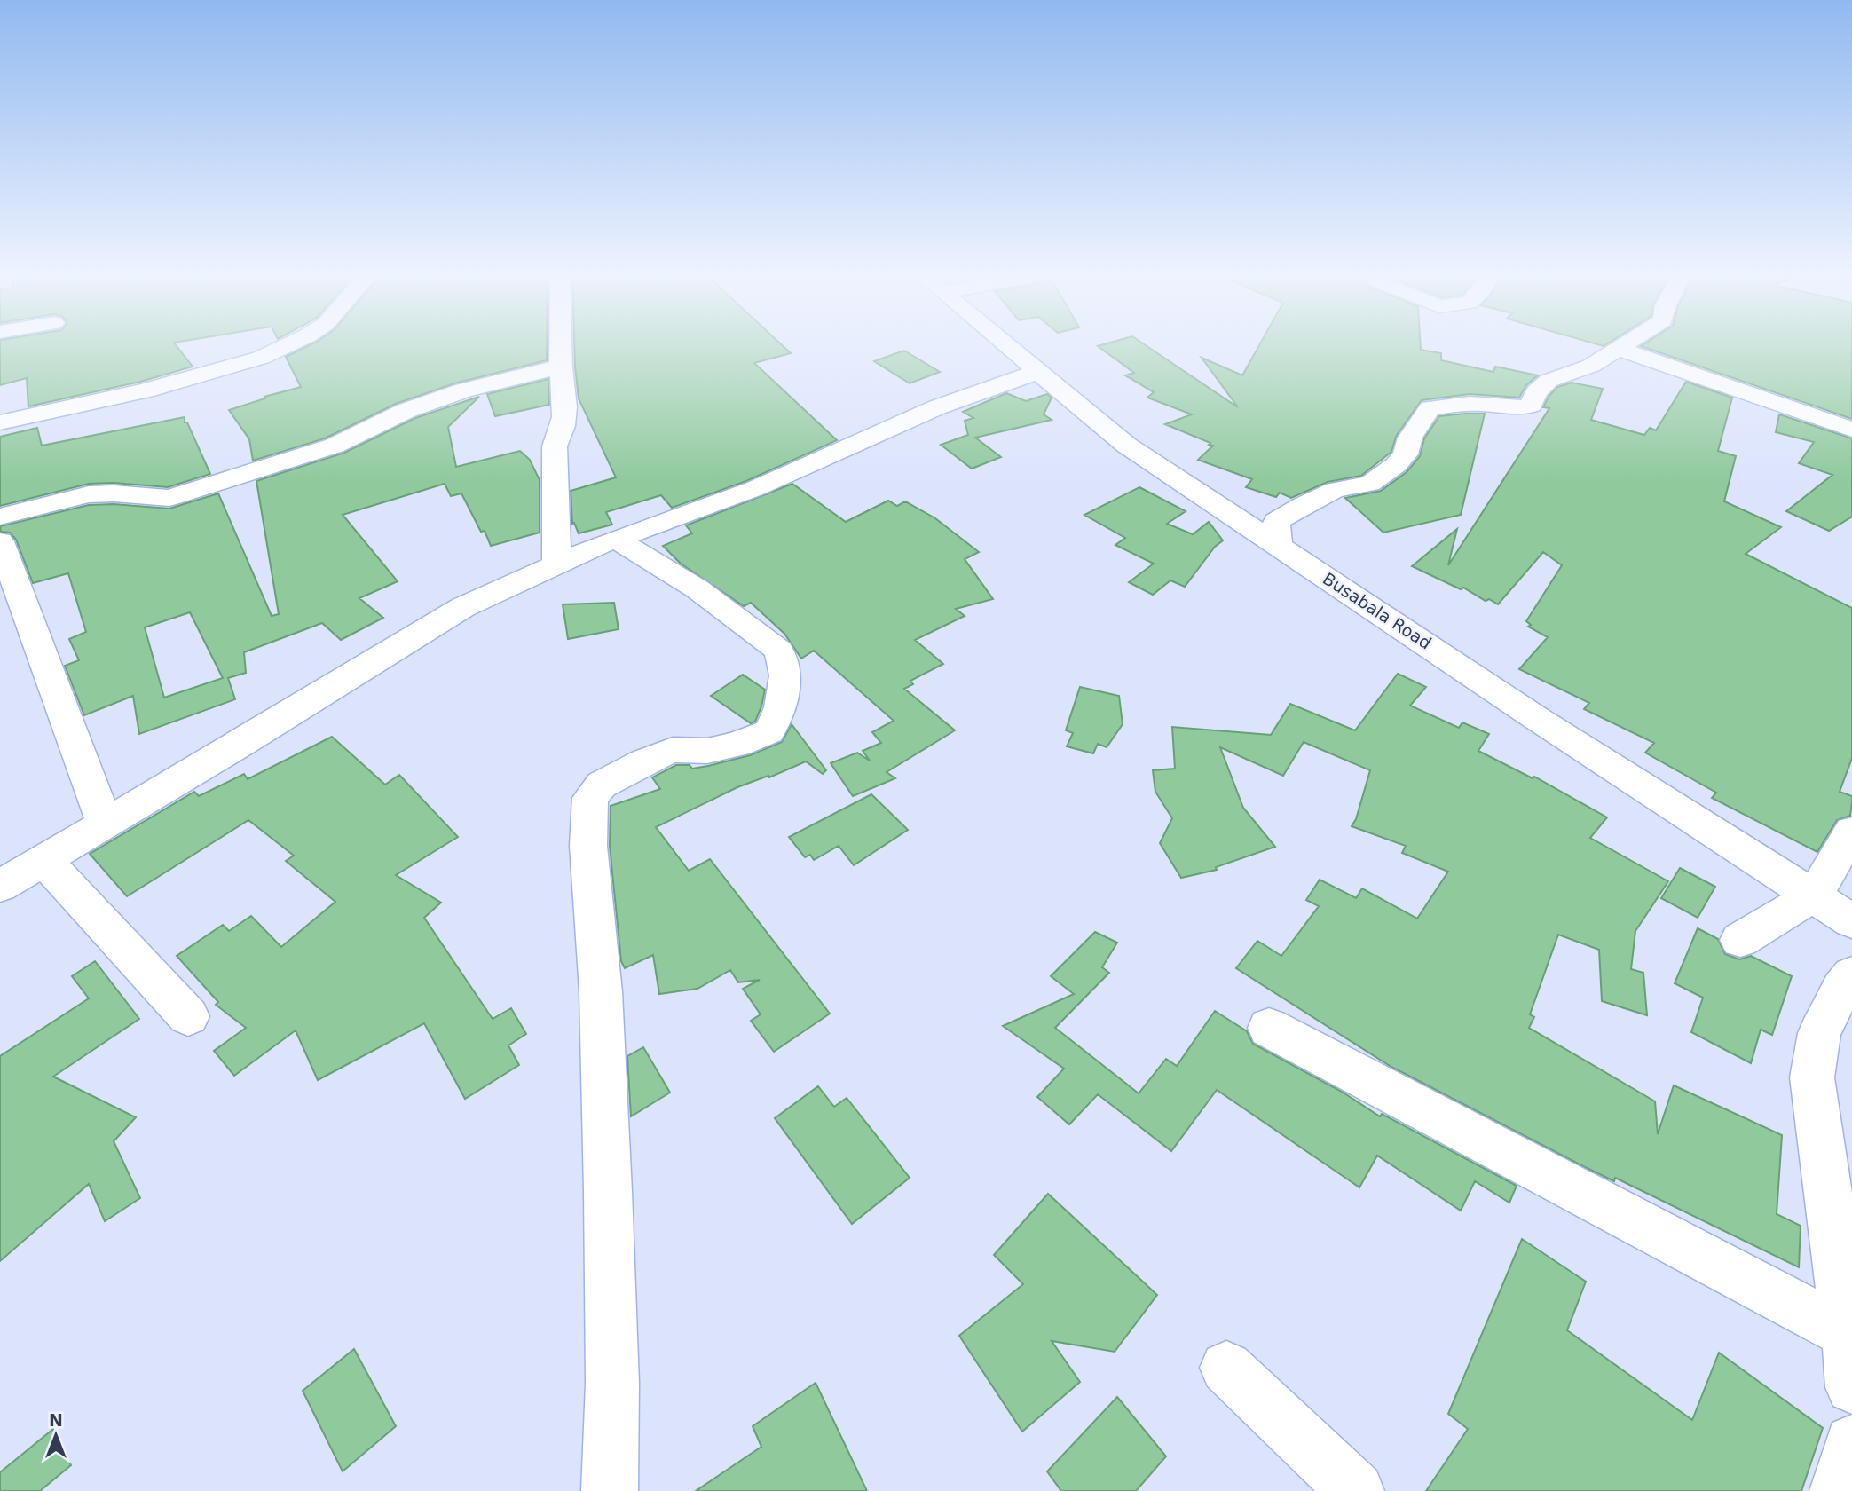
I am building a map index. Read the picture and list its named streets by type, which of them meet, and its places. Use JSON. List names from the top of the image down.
{
  "streets": {
    "street": ["Busabala Road"]
  },
  "north": "top"
}
